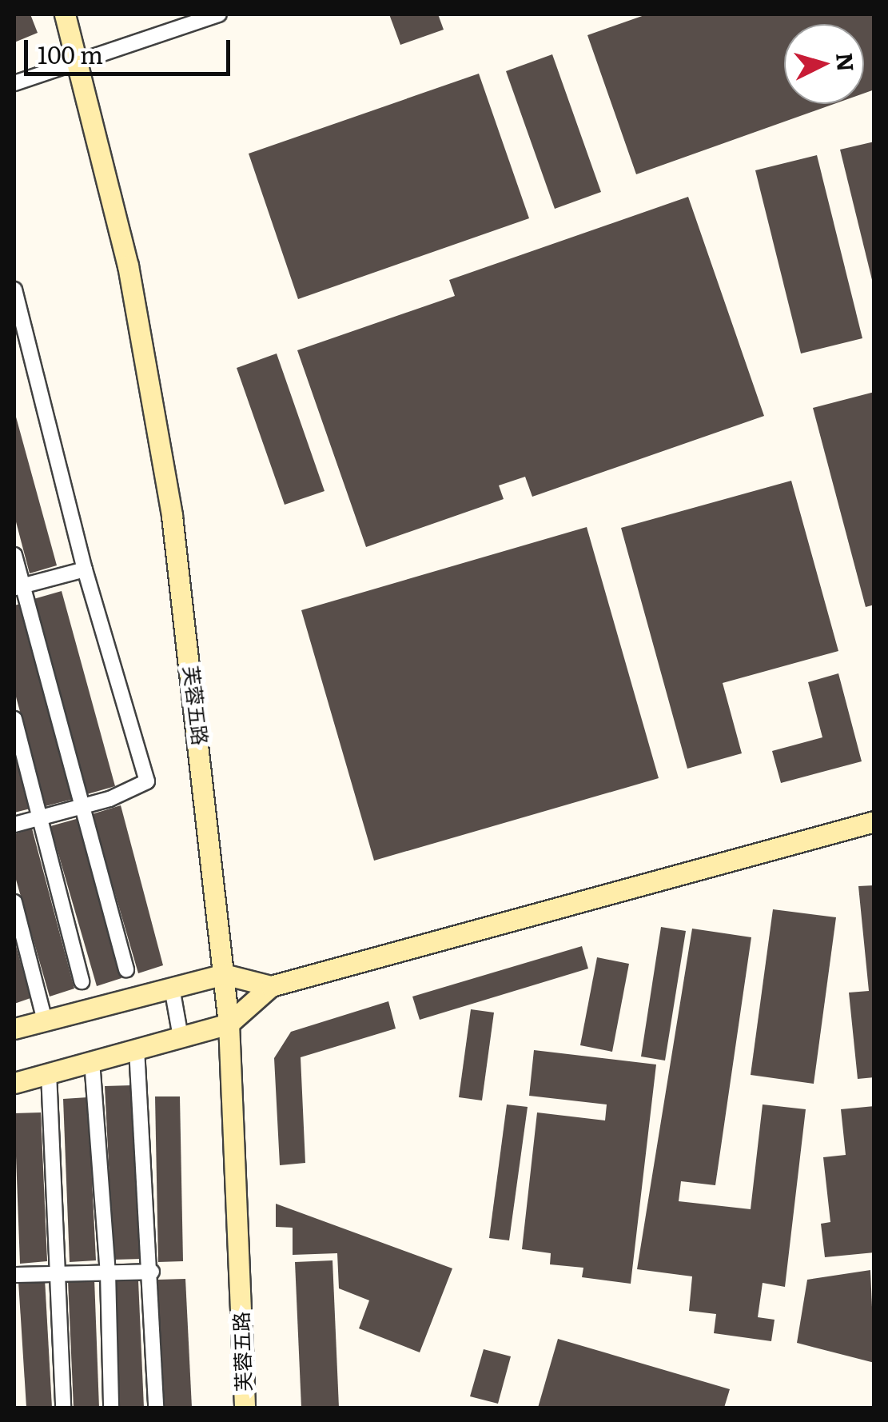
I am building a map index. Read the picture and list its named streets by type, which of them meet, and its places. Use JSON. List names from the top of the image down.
{
  "streets": {
    "street": ["芙蓉五路"]
  },
  "scale_bar": "100 m",
  "north": "right"
}
